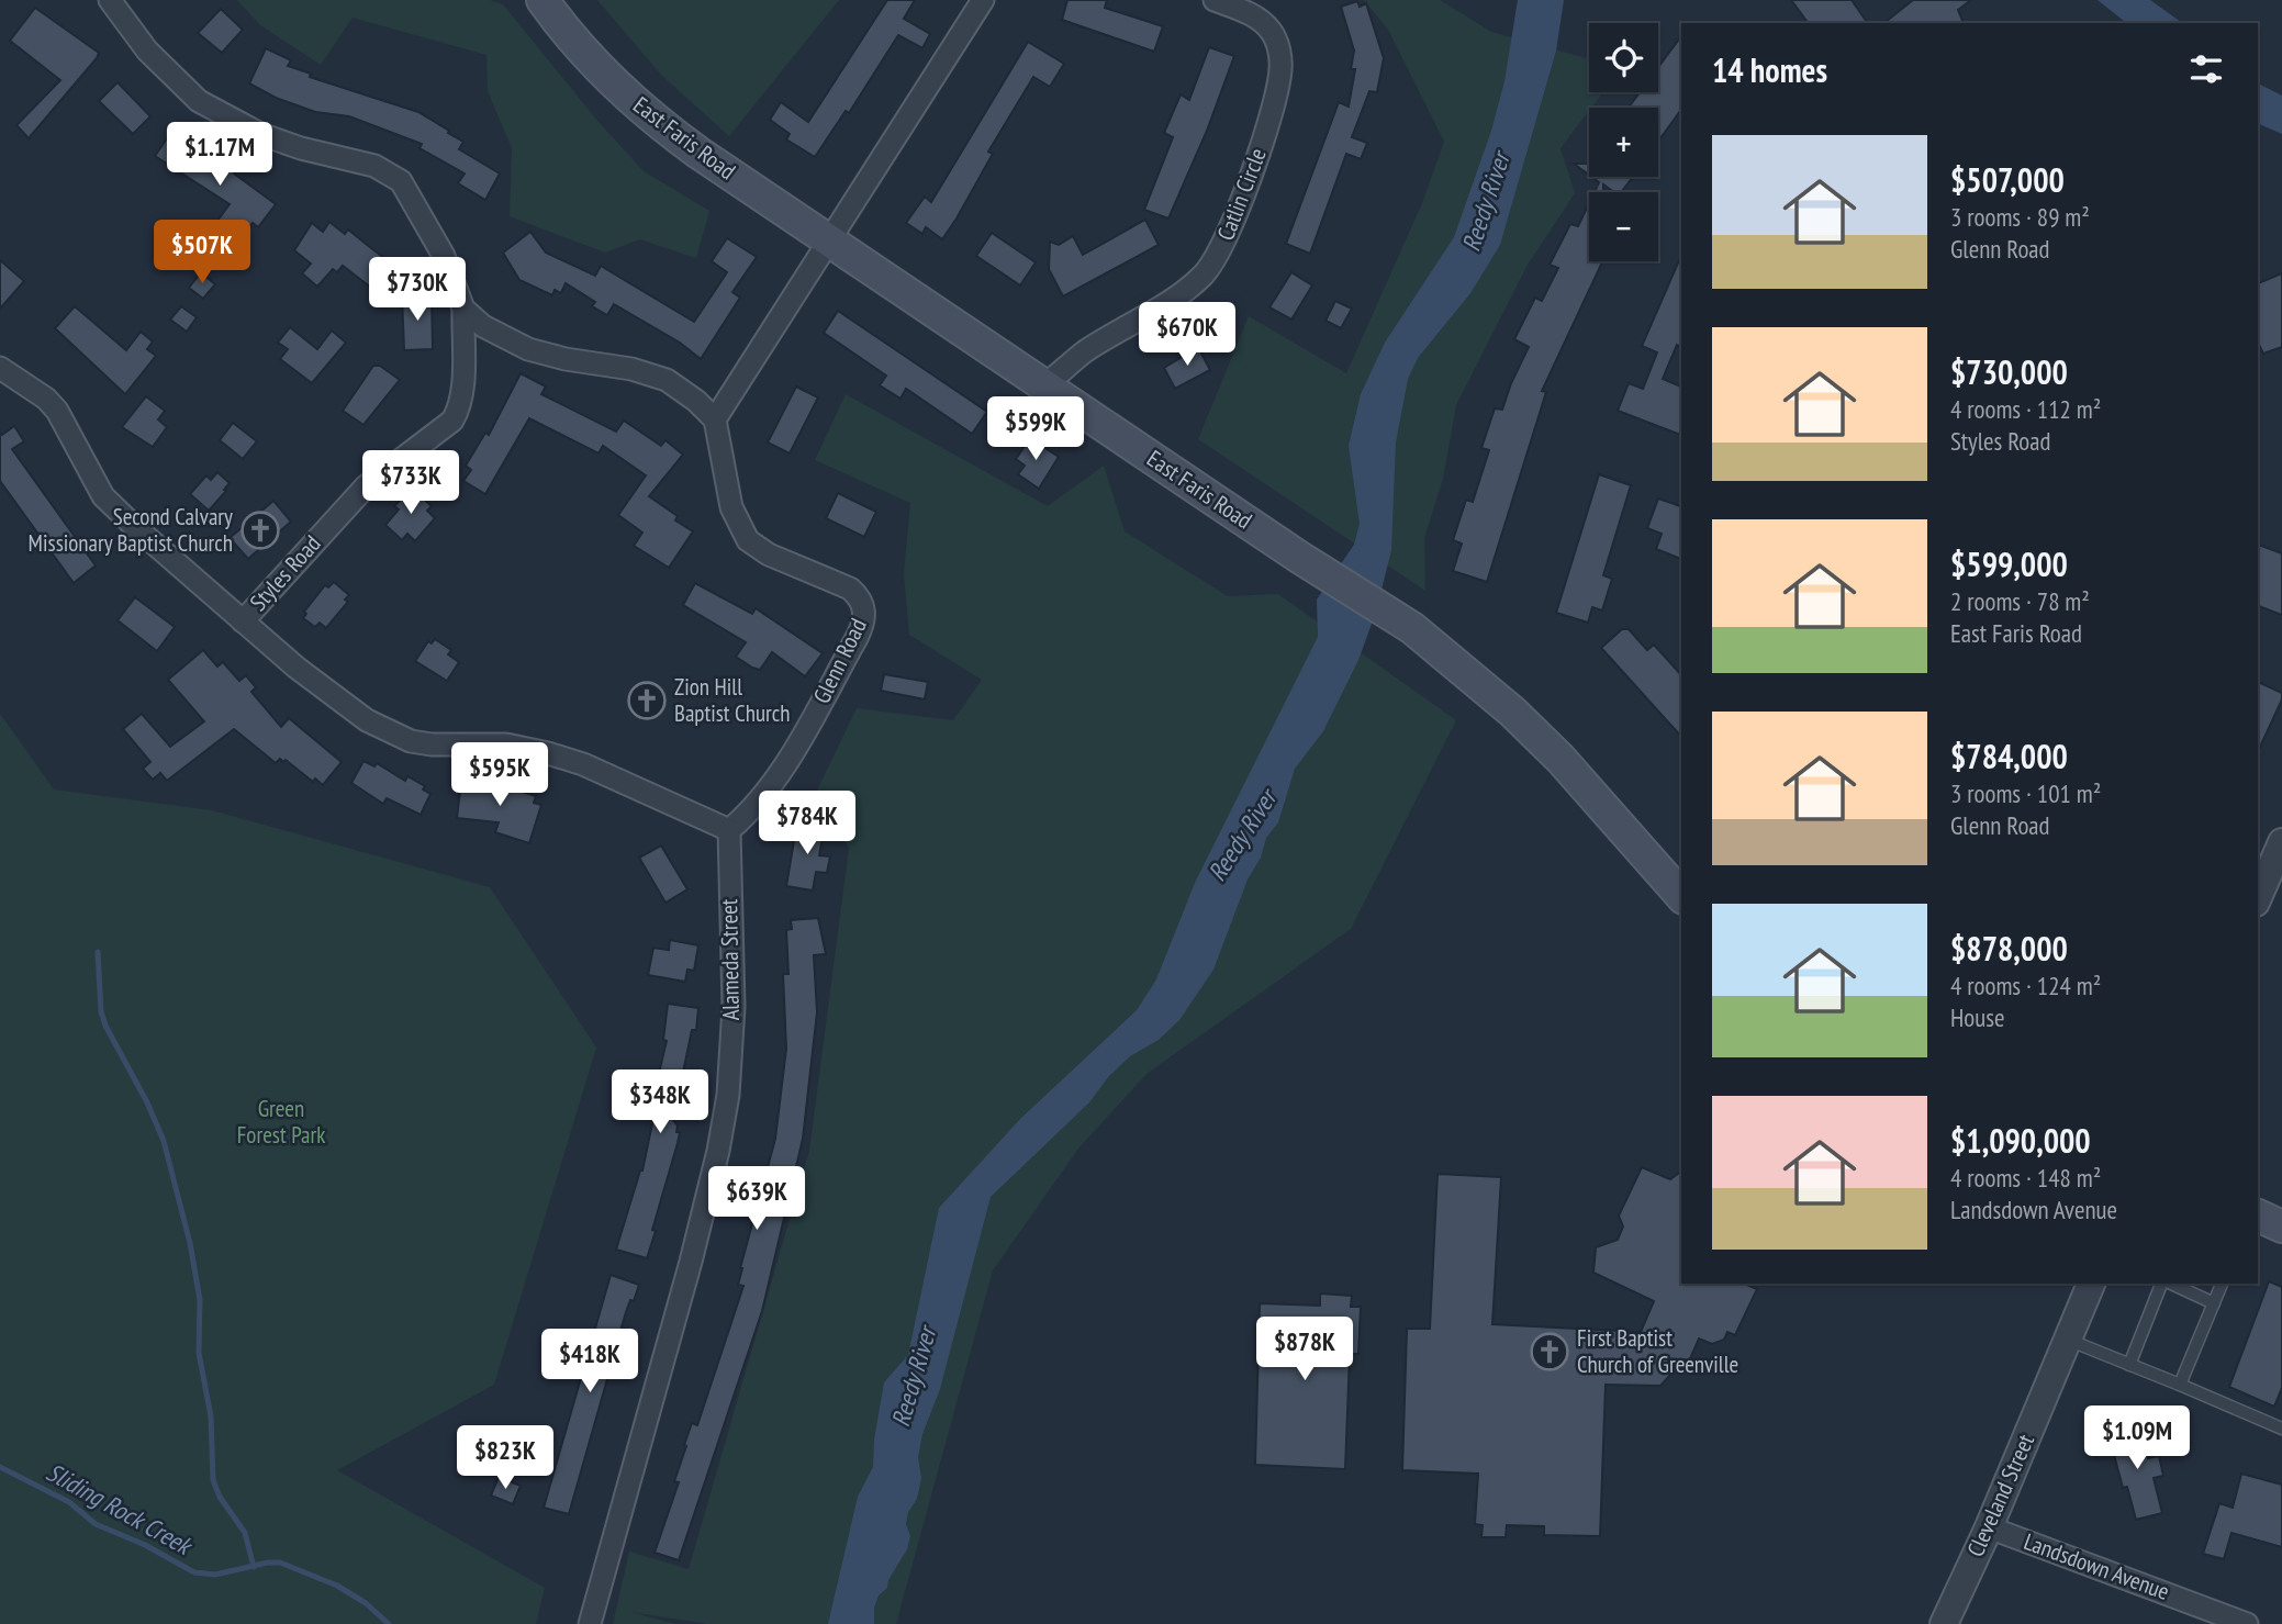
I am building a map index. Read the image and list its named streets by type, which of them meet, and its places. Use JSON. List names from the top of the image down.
{
  "streets": {
    "main road": ["East Faris Road"],
    "street": [
      "Catlin Circle",
      "Styles Road",
      "Glenn Road",
      "Alameda Street",
      "Cleveland Street",
      "Landsdown Avenue"
    ]
  },
  "crossings": [
    ["East Faris Road", "Catlin Circle"],
    ["Glenn Road", "Alameda Street"],
    ["Cleveland Street", "Landsdown Avenue"]
  ],
  "water": ["Reedy River", "Sliding Rock Creek"],
  "parks": ["Green Forest Park"],
  "places": {
    "church": ["Second Calvary Missionary Baptist Church", "Zion Hill Baptist Church", "First Baptist Church of Greenville"]
  },
  "page": {
    "map_buttons": ["+", "−"],
    "heading": "14 homes",
    "list": [
      {
        "name": "$507,000",
        "note": "3 rooms · 89 m² · Glenn Road"
      },
      {
        "name": "$730,000",
        "note": "4 rooms · 112 m² · Styles Road"
      },
      {
        "name": "$599,000",
        "note": "2 rooms · 78 m² · East Faris Road"
      },
      {
        "name": "$784,000",
        "note": "3 rooms · 101 m² · Glenn Road"
      },
      {
        "name": "$878,000",
        "note": "4 rooms · 124 m² · House"
      },
      {
        "name": "$1,090,000",
        "note": "4 rooms · 148 m² · Landsdown Avenue"
      }
    ],
    "price": [
      "$1.17M",
      "$507K",
      "$730K",
      "$670K",
      "$599K",
      "$733K",
      "$595K",
      "$784K",
      "$348K",
      "$639K",
      "$878K",
      "$418K",
      "$1.09M",
      "$823K"
    ]
  }
}
